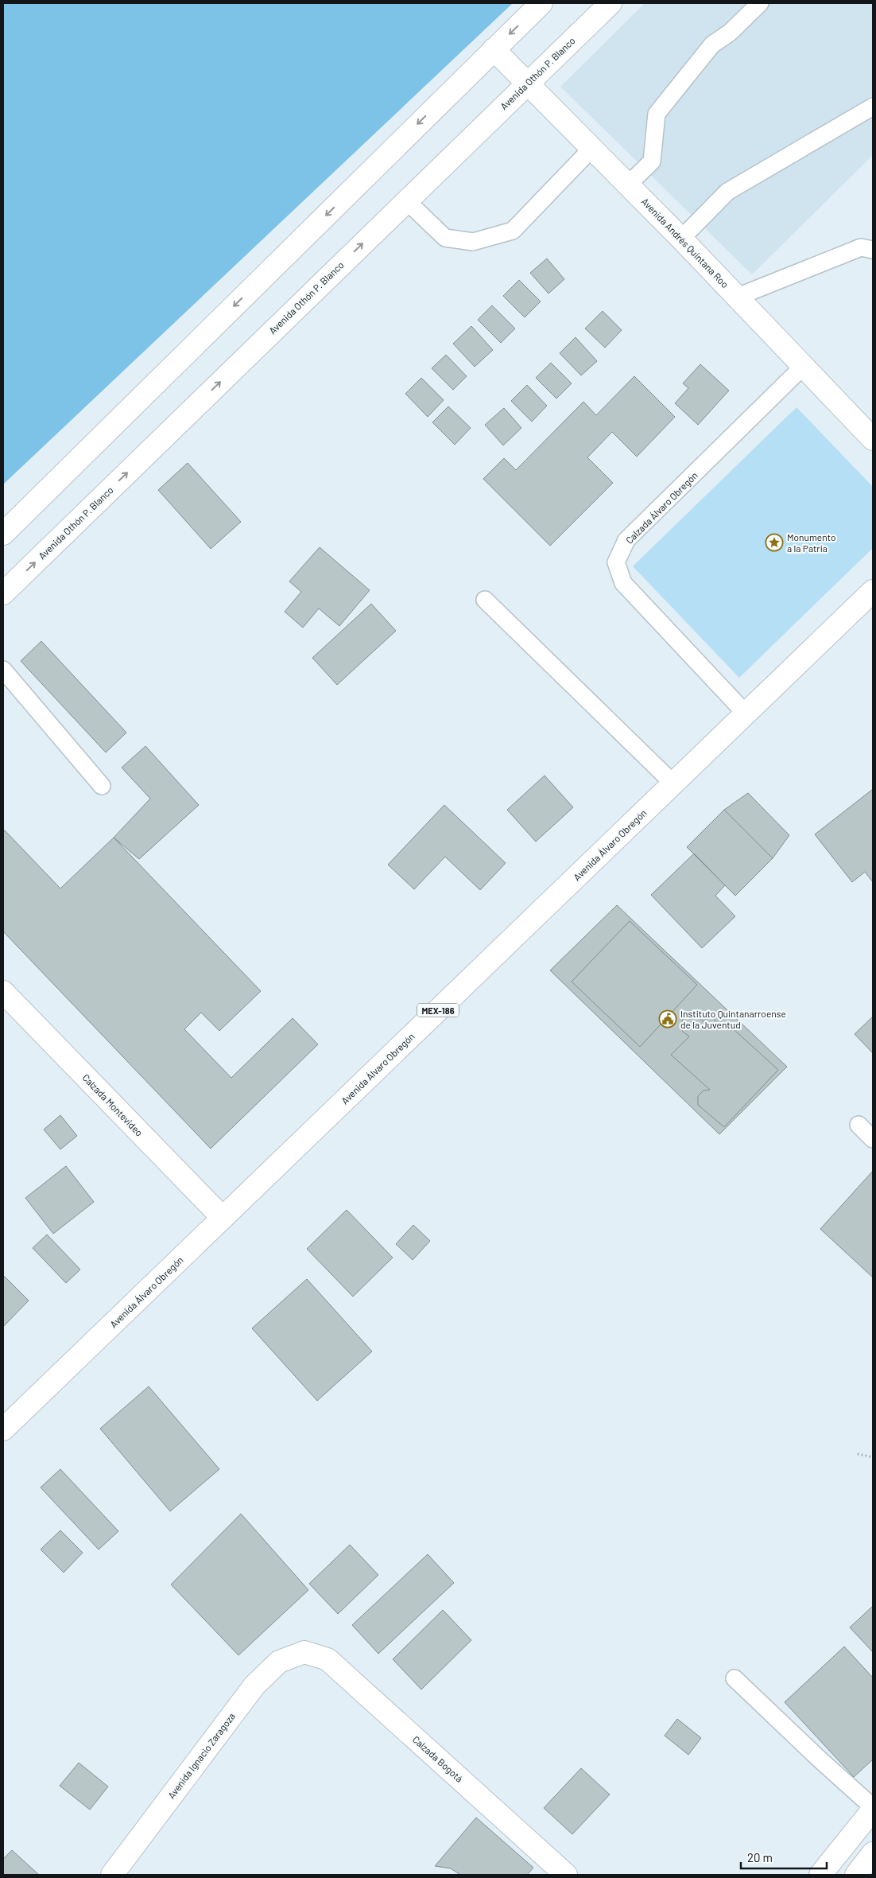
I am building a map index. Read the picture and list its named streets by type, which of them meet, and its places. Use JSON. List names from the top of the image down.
{
  "streets": {
    "street": [
      "Avenida Othón P. Blanco",
      "Avenida Andrés Quintana Roo",
      "Avenida Álvaro Obregón",
      "MEX-186",
      "Calzada Montevideo",
      "Avenida Ignacio Zaragoza",
      "Calzada Bogotá"
    ],
    "lane": ["Calzada Álvaro Obregón"]
  },
  "crossings": [
    ["Avenida Othón P. Blanco", "Avenida Andrés Quintana Roo"],
    ["Avenida Andrés Quintana Roo", "Calzada Álvaro Obregón"],
    ["Calzada Álvaro Obregón", "Avenida Álvaro Obregón"],
    ["Avenida Álvaro Obregón", "Calzada Montevideo"],
    ["Avenida Ignacio Zaragoza", "Calzada Bogotá"]
  ],
  "places": {
    "place": ["Monumento a la Patria"],
    "public building": ["Instituto Quintanarroense de la Juventud"]
  },
  "scale_bar": "20 m"
}
